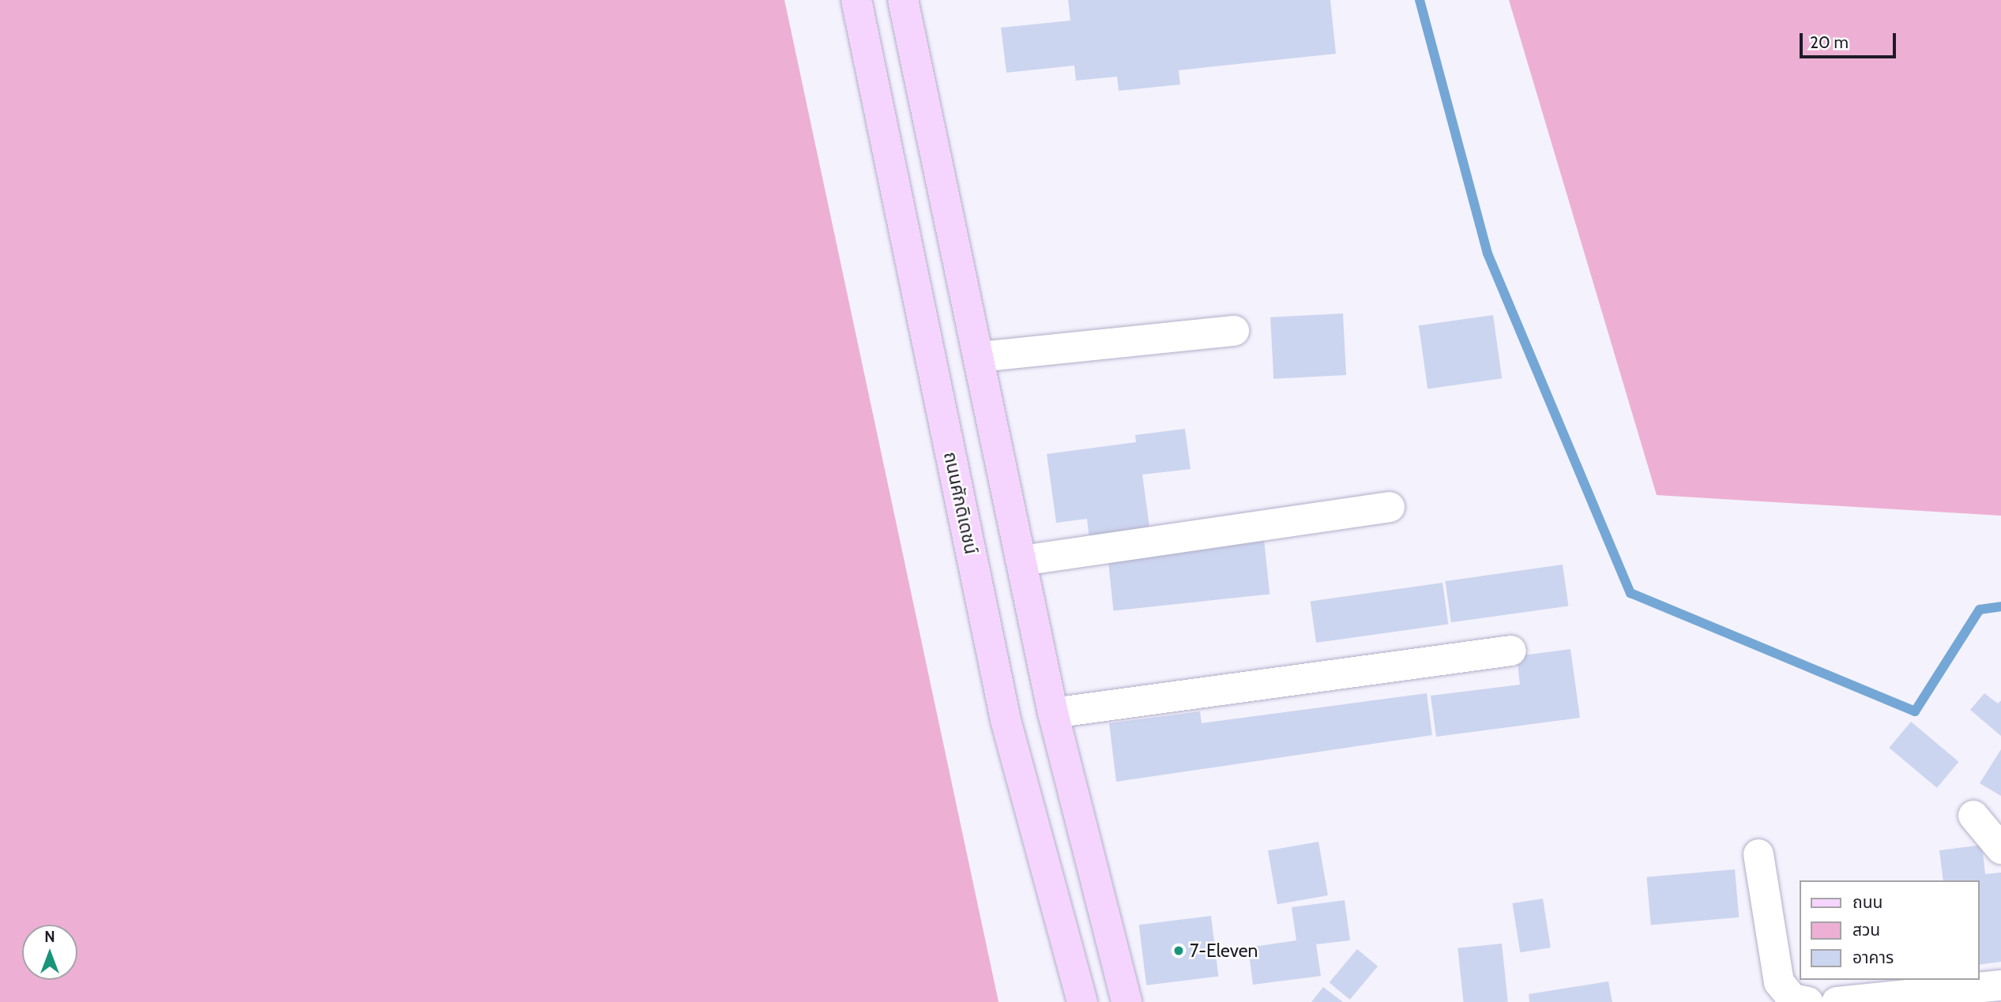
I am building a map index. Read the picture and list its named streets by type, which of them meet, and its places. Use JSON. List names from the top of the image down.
{
  "streets": {
    "main road": ["ถนนศักดิเดชน์"]
  },
  "places": ["7-Eleven"],
  "legend": ["ถนน", "สวน", "อาคาร"],
  "scale_bar": "20 m",
  "north": "top"
}
